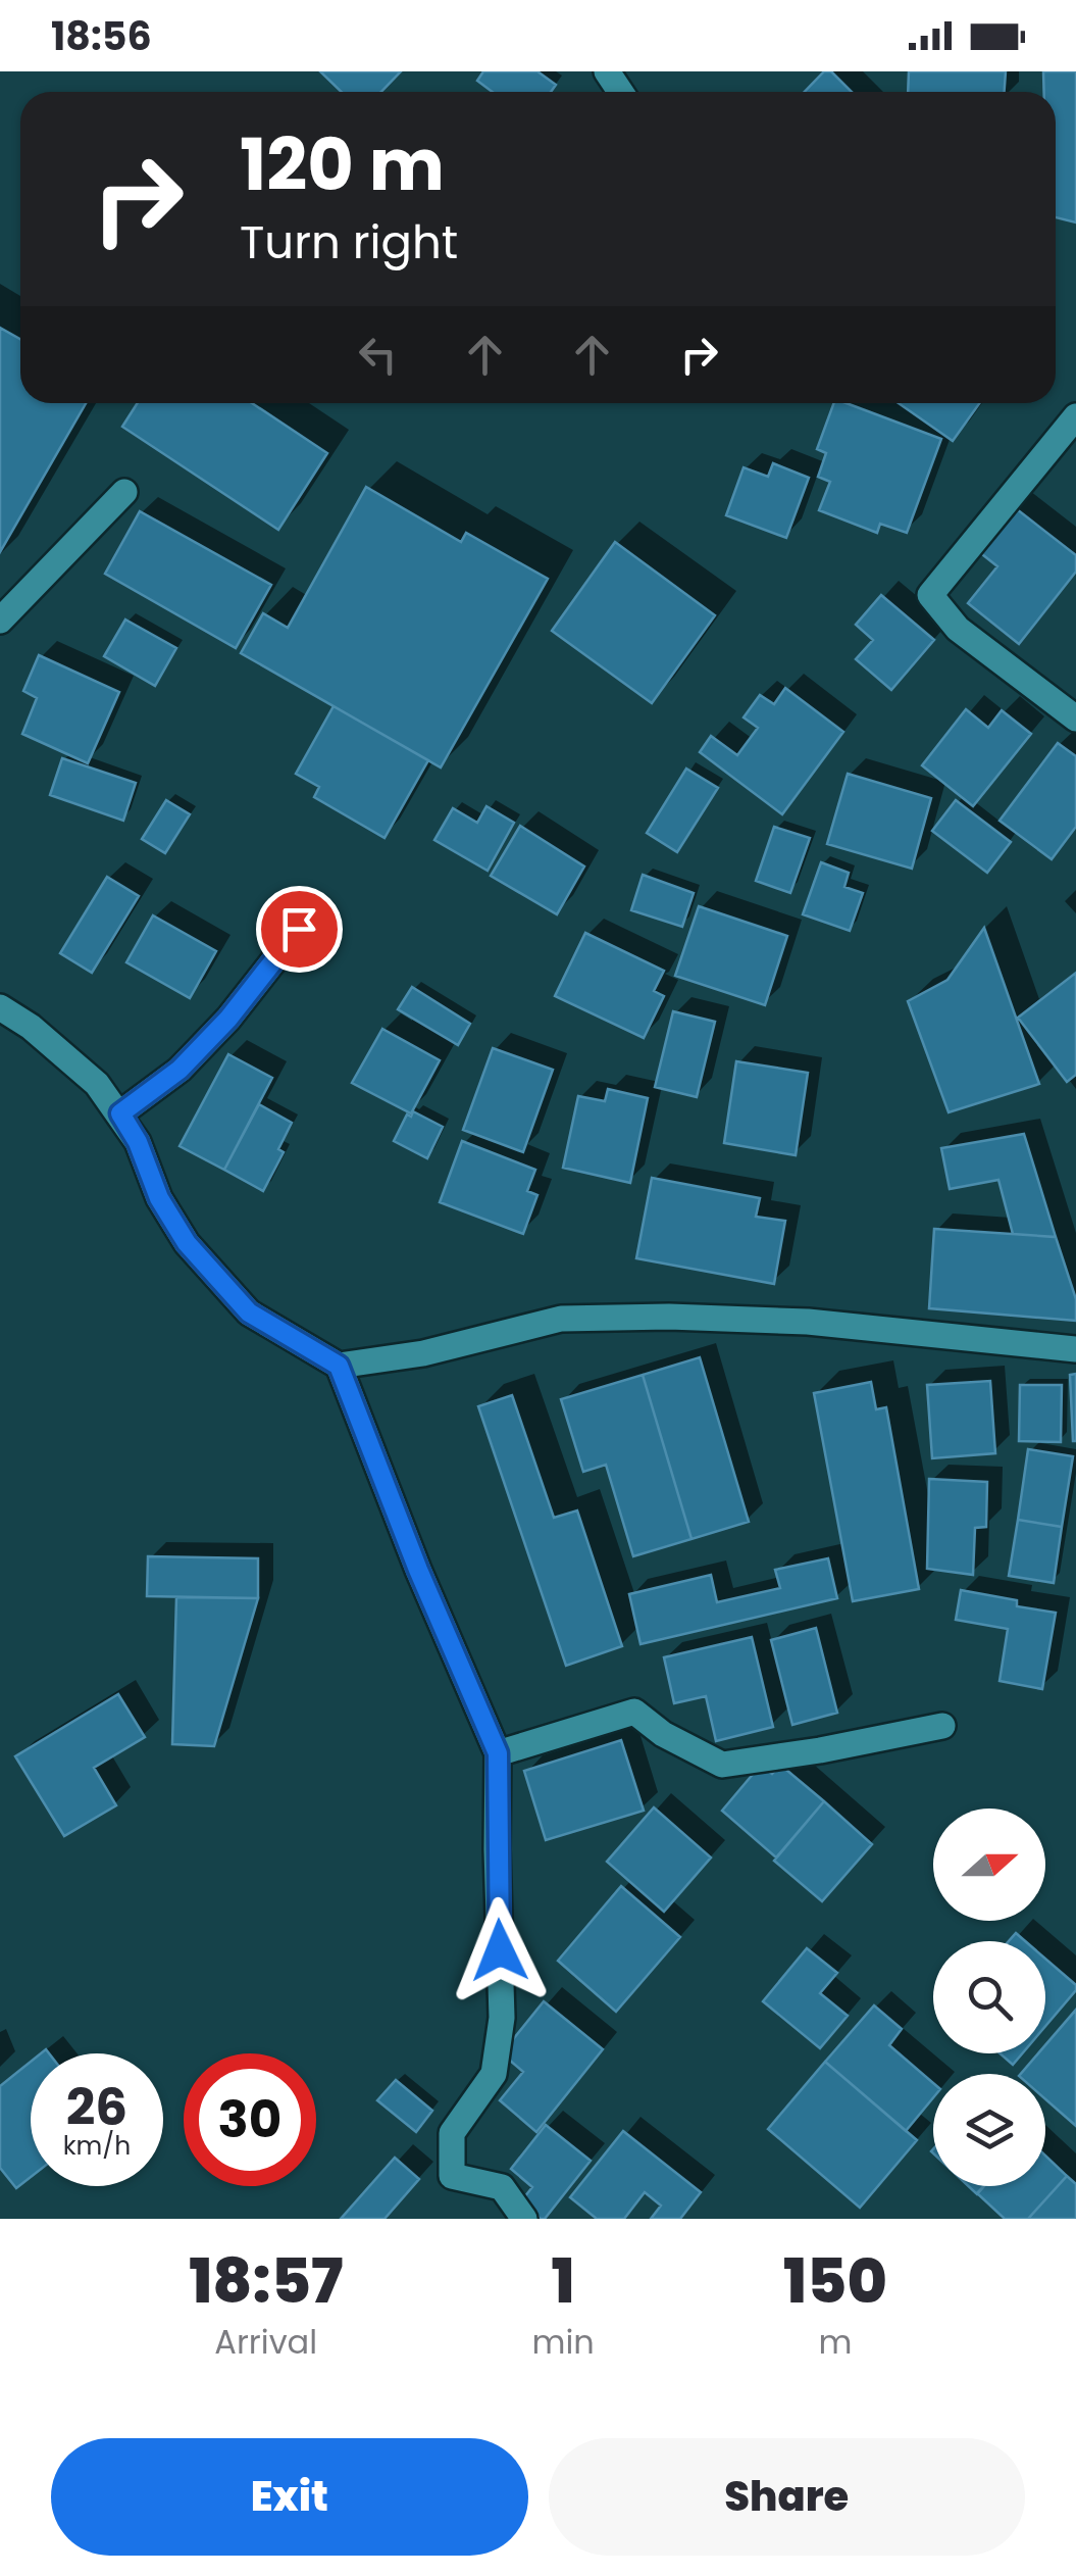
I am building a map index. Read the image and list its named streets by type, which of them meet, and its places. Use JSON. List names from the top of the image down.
{
  "north": "right",
  "page": {
    "status": "18:56",
    "turn": ["120 m", "Turn right"],
    "speed": "26 km/h",
    "limit": "30",
    "eta": [
      "18:57",
      "Arrival",
      "1",
      "min",
      "150",
      "m"
    ],
    "buttons": ["Exit", "Share"]
  }
}
